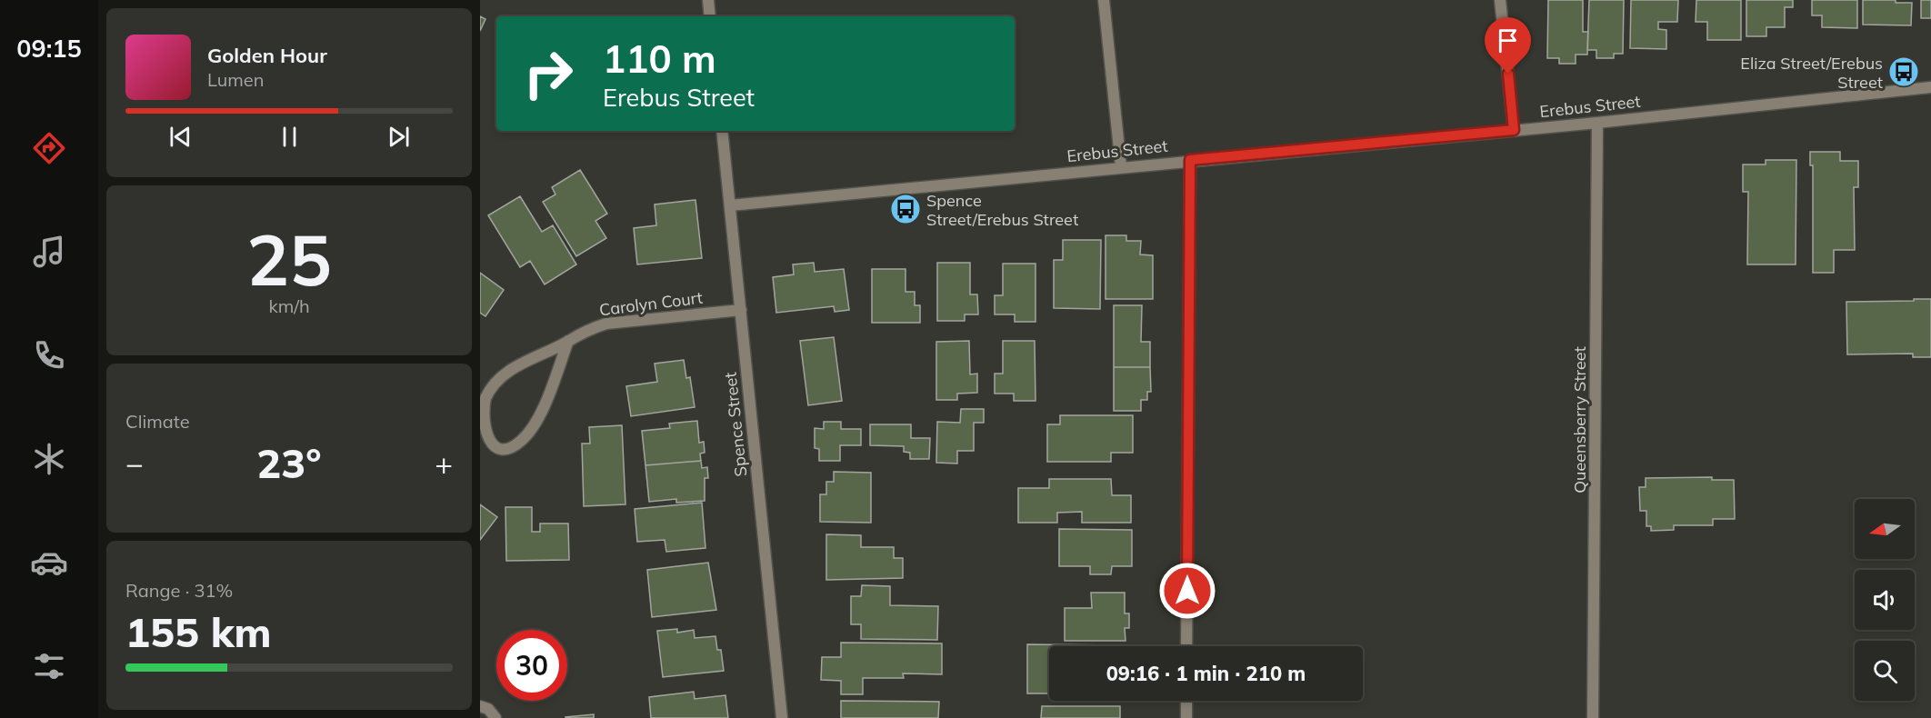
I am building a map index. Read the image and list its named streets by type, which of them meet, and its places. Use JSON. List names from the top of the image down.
{
  "streets": {
    "street": [
      "Erebus Street",
      "Carolyn Court",
      "Queensberry Street",
      "Spence Street"
    ]
  },
  "crossings": [
    ["Erebus Street", "Queensberry Street"],
    ["Erebus Street", "Spence Street"],
    ["Carolyn Court", "Spence Street"]
  ],
  "places": {
    "bus stop": ["Eliza Street/Erebus Street", "Spence Street/Erebus Street"]
  },
  "north": "left",
  "page": {
    "tabs": "09:15",
    "turn": ["110 m", "Erebus Street"],
    "song": ["Golden Hour", "Lumen"],
    "tile": [
      ["25", "km/h"],
      "Climate",
      ["Range · 31%", "155 km"]
    ],
    "heat": ["−", "23°", "+"],
    "limit": "30",
    "trip": "09:16 · 1 min · 210 m"
  }
}
